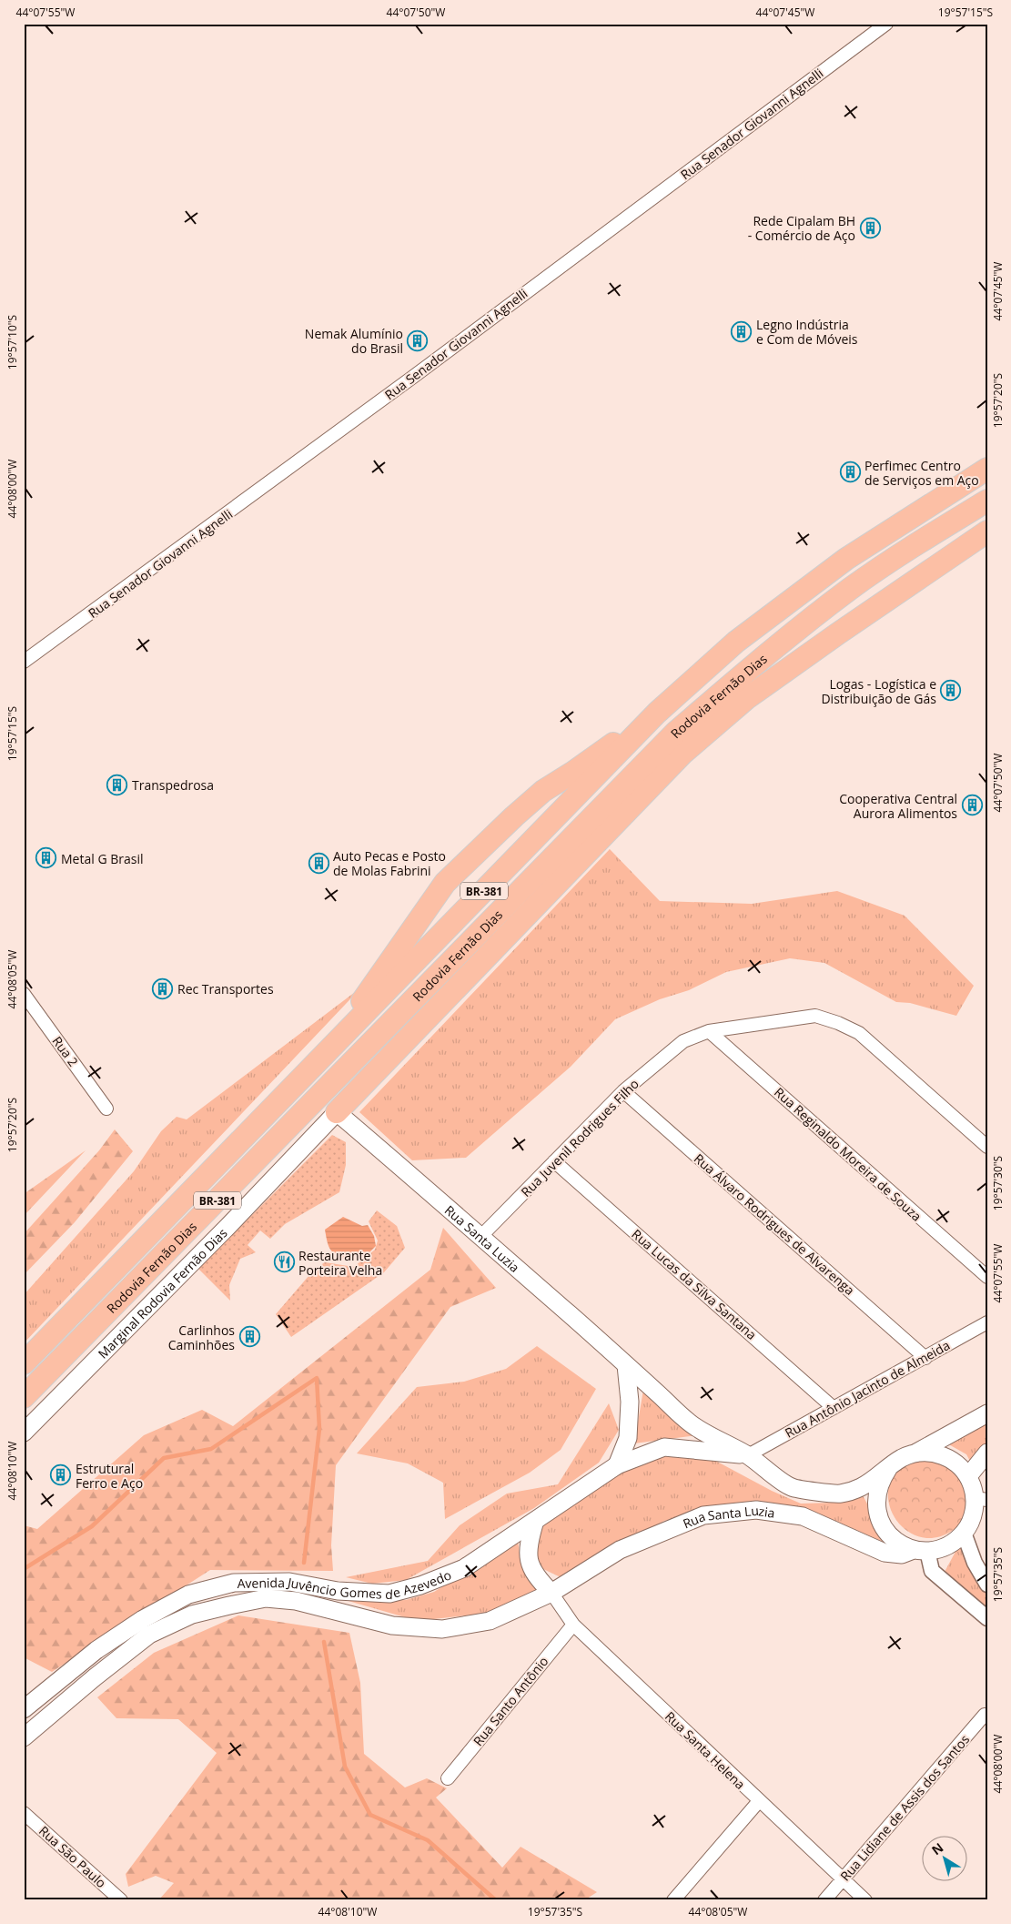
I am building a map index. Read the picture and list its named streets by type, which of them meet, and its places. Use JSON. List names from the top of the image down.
{
  "streets": {
    "highway": ["Rodovia Fernão Dias", "BR-381"],
    "main road": ["Rua Santa Luzia", "Marginal Rodovia Fernão Dias", "Avenida Juvêncio Gomes de Azevedo"],
    "street": [
      "Rua Senador Giovanni Agnelli",
      "Rua 2",
      "Rua Juvenil Rodrigues Filho",
      "Rua Reginaldo Moreira de Souza",
      "Rua Álvaro Rodrigues de Alvarenga",
      "Rua Lucas da Silva Santana",
      "Rua Antônio Jacinto de Almeida",
      "Rua Santo Antônio",
      "Rua Santa Helena",
      "Rua Lidiane de Assis dos Santos",
      "Rua São Paulo"
    ]
  },
  "crossings": [
    ["BR-381", "Rua Santa Luzia"],
    ["BR-381", "Marginal Rodovia Fernão Dias"],
    ["Rua Juvenil Rodrigues Filho", "Rua Reginaldo Moreira de Souza"],
    ["Rua Juvenil Rodrigues Filho", "Rua Álvaro Rodrigues de Alvarenga"],
    ["Rua Juvenil Rodrigues Filho", "Rua Santa Luzia"],
    ["Rua Juvenil Rodrigues Filho", "Rua Lucas da Silva Santana"],
    ["Rua Álvaro Rodrigues de Alvarenga", "Rua Antônio Jacinto de Almeida"],
    ["Rua Santa Luzia", "Marginal Rodovia Fernão Dias"],
    ["Rua Santa Luzia", "Rua Antônio Jacinto de Almeida"],
    ["Rua Santa Luzia", "Avenida Juvêncio Gomes de Azevedo"],
    ["Rua Santa Luzia", "Rua Santa Helena"],
    ["Rua Lucas da Silva Santana", "Rua Antônio Jacinto de Almeida"],
    ["Rua Antônio Jacinto de Almeida", "Avenida Juvêncio Gomes de Azevedo"],
    ["Avenida Juvêncio Gomes de Azevedo", "Rua Santa Helena"],
    ["Rua Santo Antônio", "Rua Santa Helena"],
    ["Rua Santa Helena", "Rua Lidiane de Assis dos Santos"]
  ],
  "places": {
    "building": [
      "Rede Cipalam BH - Comércio de Aço",
      "Legno Indústria e Com de Móveis",
      "Nemak Alumínio do Brasil",
      "Perfimec Centro de Serviços em Aço",
      "Logas - Logística e Distribuição de Gás",
      "Transpedrosa",
      "Cooperativa Central Aurora Alimentos",
      "Metal G Brasil",
      "Auto Pecas e Posto de Molas Fabrini",
      "Rec Transportes",
      "Carlinhos Caminhões",
      "Estrutural Ferro e Aço"
    ],
    "restaurant": ["Restaurante Porteira Velha"]
  },
  "north": "top left",
  "coordinates": [
    "44°07'55\"W",
    "44°07'50\"W",
    "44°07'45\"W",
    "19°57'15\"S",
    "19°57'10\"S",
    "19°57'20\"S",
    "44°08'00\"W",
    "44°08'05\"W",
    "19°57'30\"S",
    "44°08'10\"W",
    "19°57'35\"S"
  ]
}
